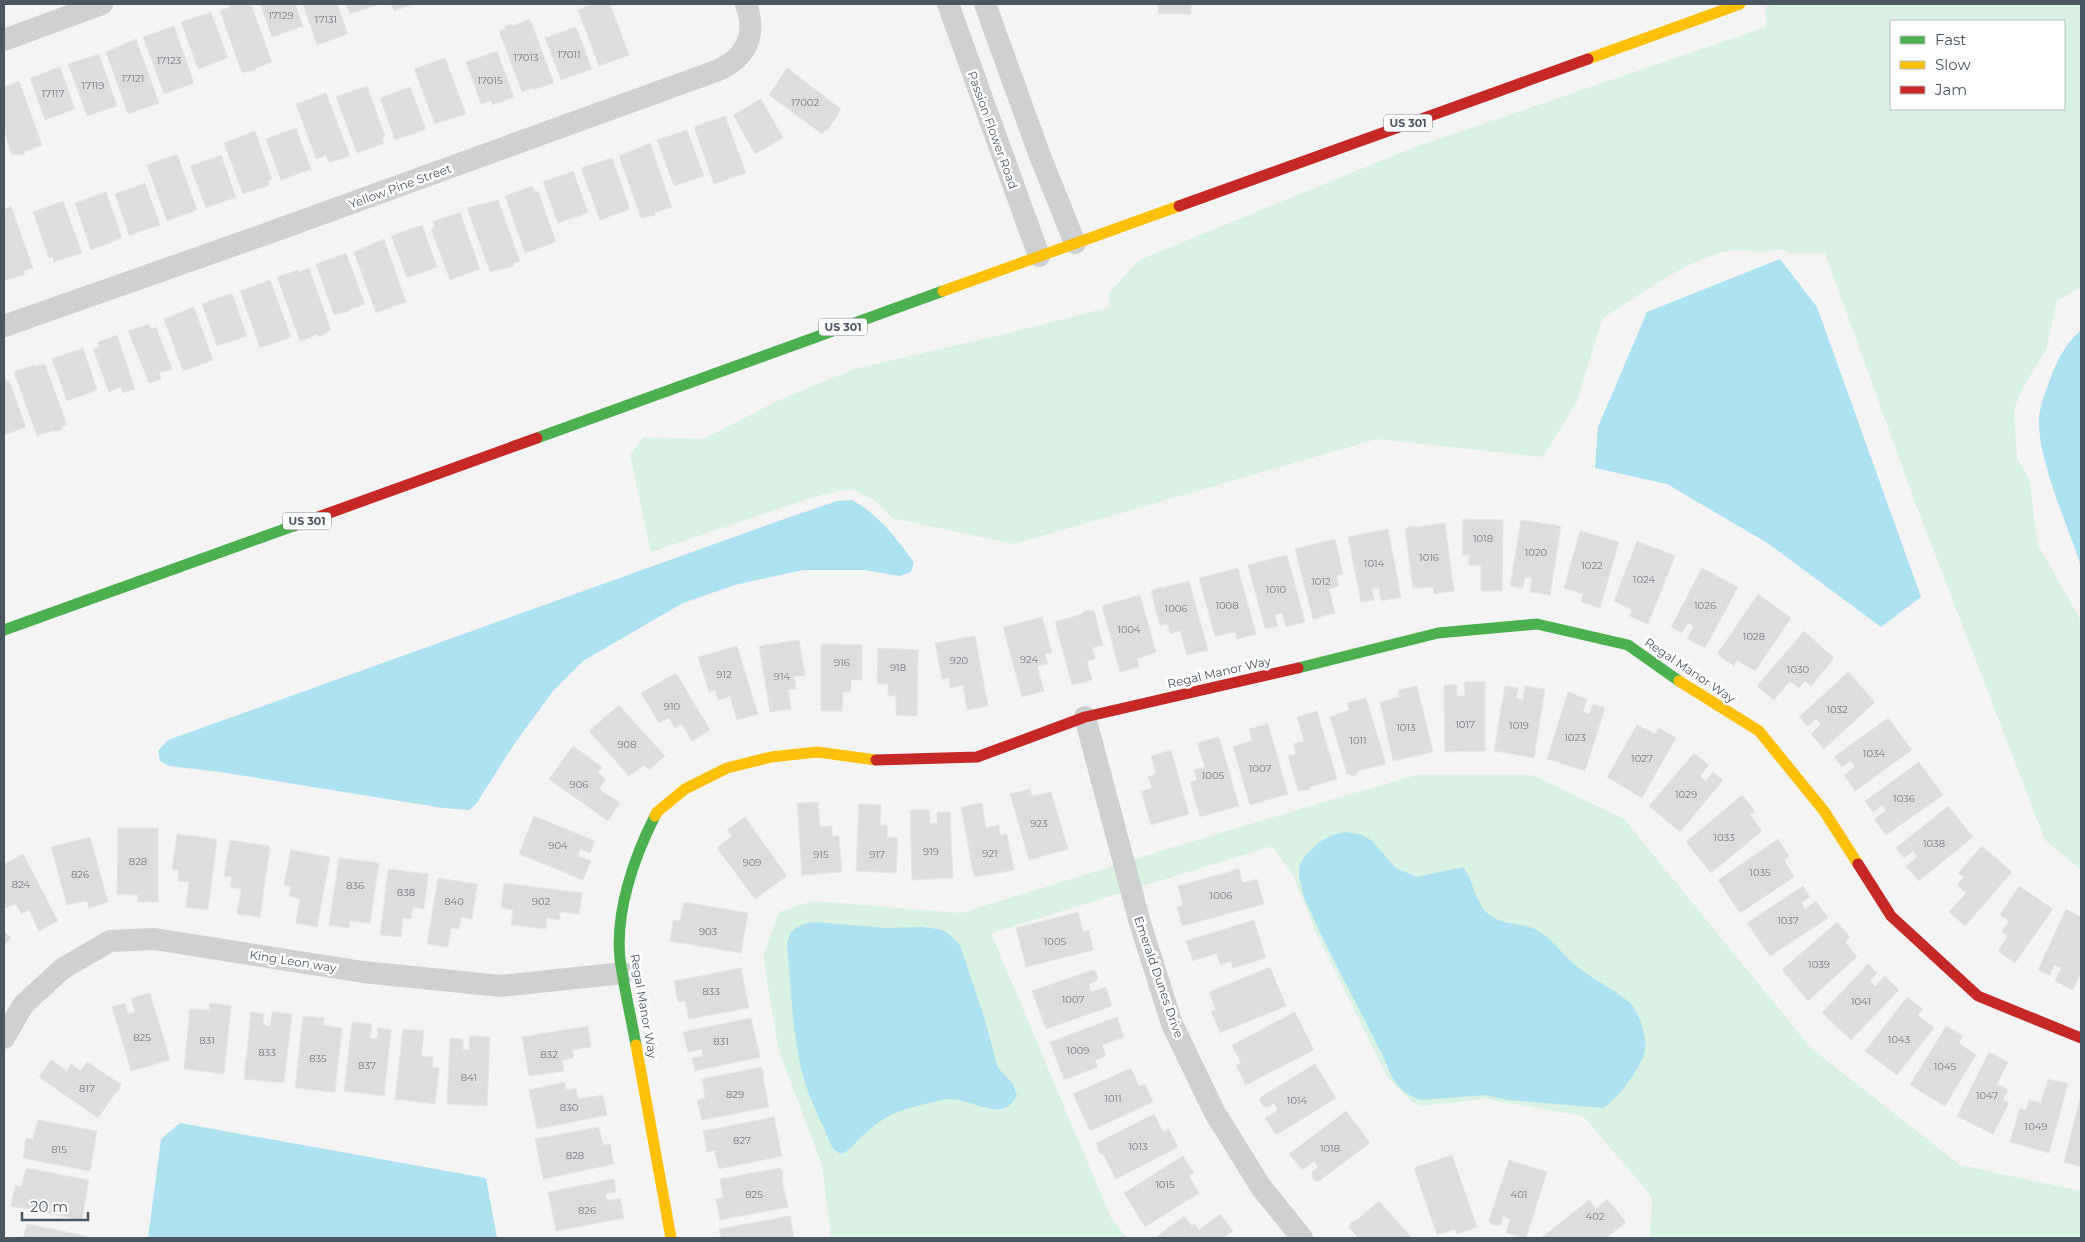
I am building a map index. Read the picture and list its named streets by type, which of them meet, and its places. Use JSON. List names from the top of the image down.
{
  "streets": {
    "street": [
      "US 301",
      "Passion Flower Road",
      "Yellow Pine Street",
      "Regal Manor Way",
      "King Leon way",
      "Emerald Dunes Drive"
    ]
  },
  "crossings": [
    ["US 301", "Passion Flower Road"],
    ["Regal Manor Way", "King Leon way"],
    ["Regal Manor Way", "Emerald Dunes Drive"]
  ],
  "house_numbers": [
    "17129",
    "17131",
    "17011",
    "17013",
    "17123",
    "17121",
    "17015",
    "17119",
    "17117",
    "17002",
    "1018",
    "1020",
    "1016",
    "1014",
    "1022",
    "1024",
    "1012",
    "1010",
    "1008",
    "1026",
    "1006",
    "1004",
    "1028",
    "924",
    "920",
    "916",
    "918",
    "1030",
    "912",
    "914",
    "910",
    "1032",
    "1017",
    "1019",
    "1013",
    "1023",
    "1011",
    "908",
    "1034",
    "1027",
    "1007",
    "1005",
    "906",
    "1029",
    "1036",
    "923",
    "1033",
    "1038",
    "904",
    "919",
    "921",
    "915",
    "917",
    "828",
    "909",
    "1035",
    "826",
    "824",
    "836",
    "838",
    "1006",
    "840",
    "902",
    "1037",
    "903",
    "1005",
    "1039",
    "833",
    "1007",
    "1041",
    "825",
    "1043",
    "831",
    "831",
    "1009",
    "833",
    "832",
    "835",
    "837",
    "1045",
    "841",
    "817",
    "829",
    "1047",
    "1011",
    "1014",
    "830",
    "1049",
    "827",
    "1013",
    "1018",
    "815",
    "828",
    "1015",
    "825",
    "401",
    "826",
    "402"
  ],
  "legend": ["Fast", "Slow", "Jam"],
  "scale_bar": "20 m"
}
